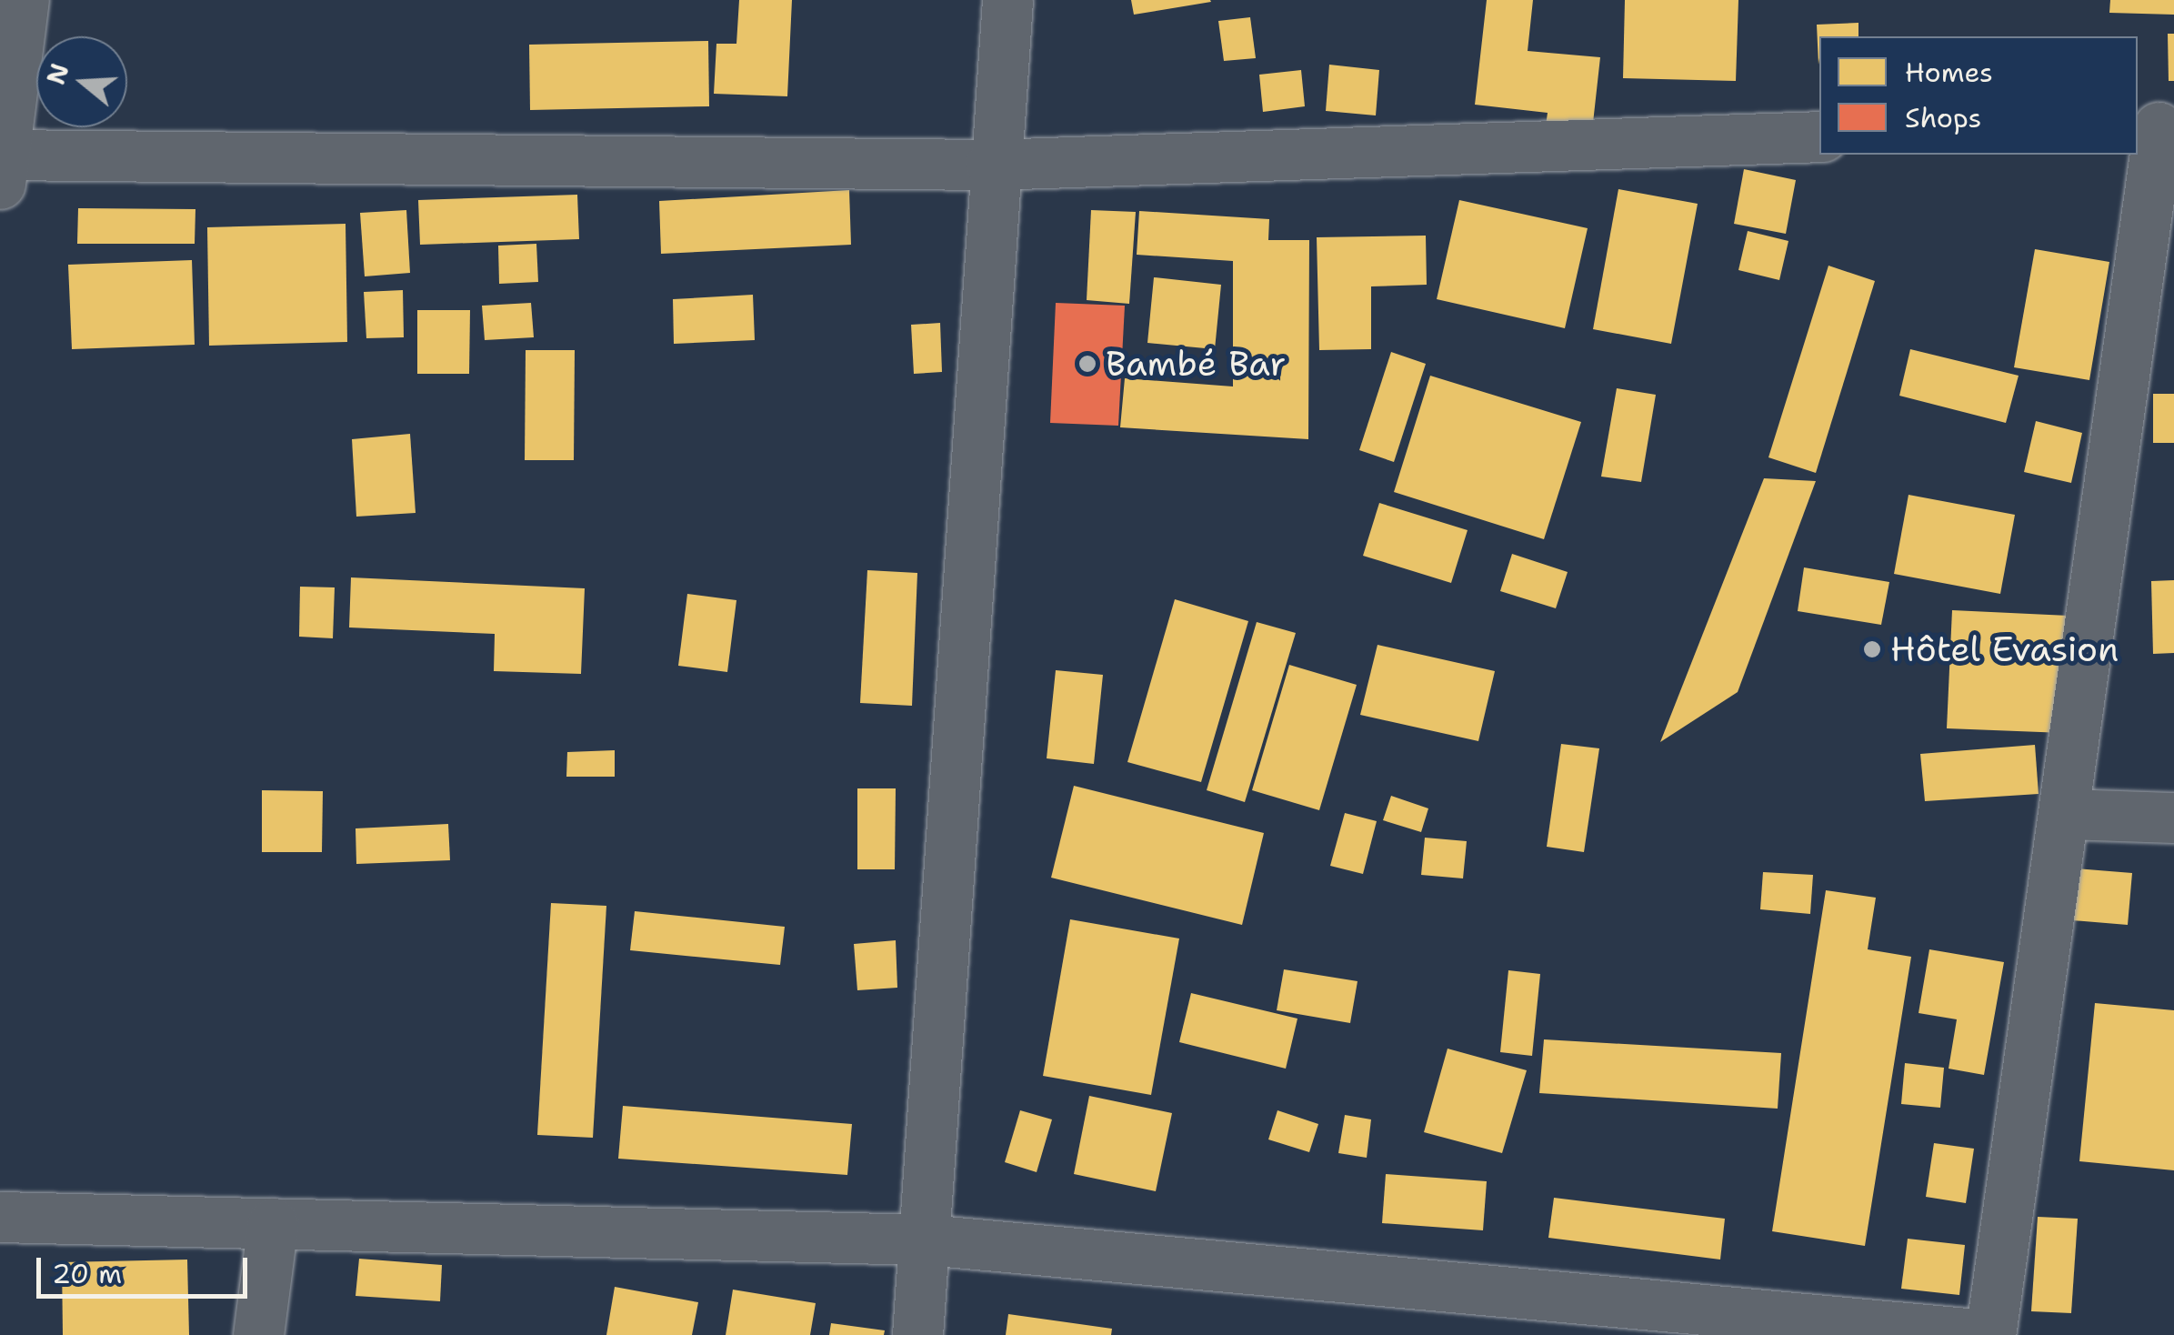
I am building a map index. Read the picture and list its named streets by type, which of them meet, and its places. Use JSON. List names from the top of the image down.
{
  "places": ["Bambé Bar", "Hôtel Evasion"],
  "legend": ["Homes", "Shops"],
  "scale_bar": "20 m",
  "north": "left"
}
